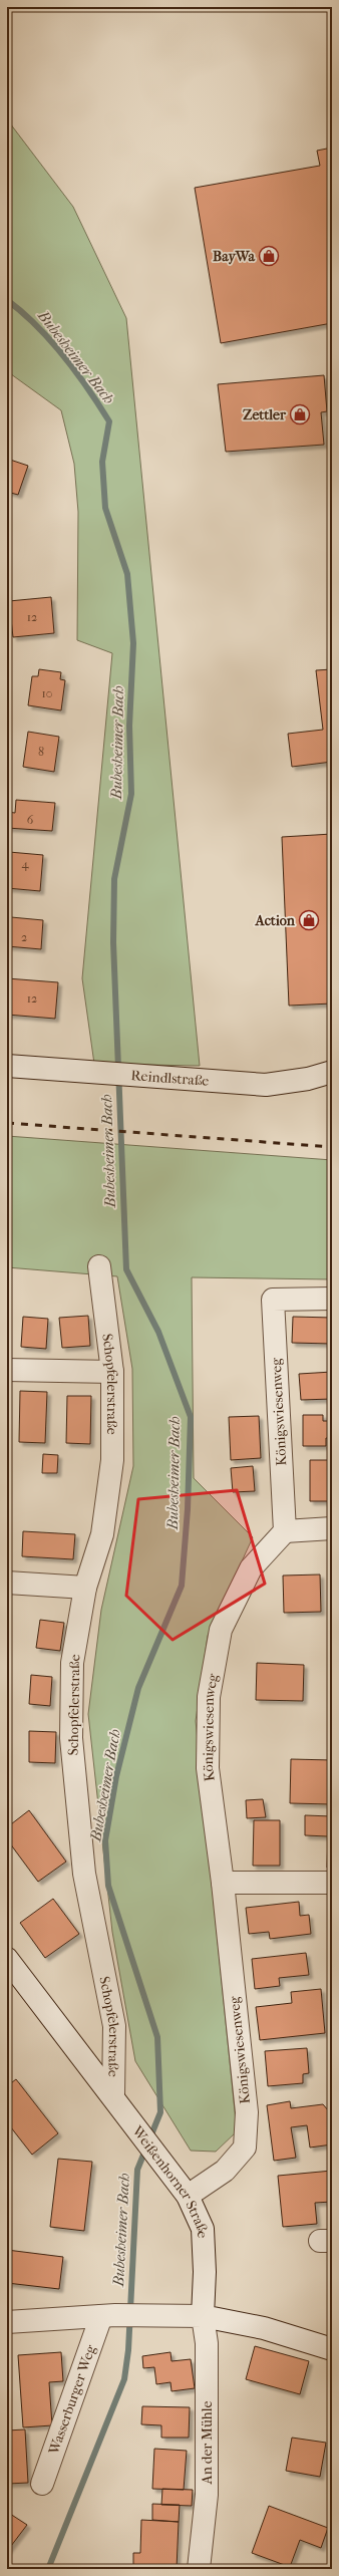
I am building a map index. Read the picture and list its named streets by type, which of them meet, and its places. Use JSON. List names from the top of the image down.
{
  "streets": {
    "street": [
      "Reindlstraße",
      "Schopfelerstraße",
      "Königswiesenweg",
      "Weißenhorner Straße",
      "Wasserburger Weg",
      "An der Mühle"
    ]
  },
  "crossings": [
    ["Schopfelerstraße", "Weißenhorner Straße"],
    ["Königswiesenweg", "Weißenhorner Straße"],
    ["Weißenhorner Straße", "An der Mühle"]
  ],
  "water": ["Bubesheimer Bach"],
  "places": {
    "shop": ["BayWa", "Zettler", "Action"]
  },
  "house_numbers": [
    "12",
    "10",
    "8",
    "6",
    "4",
    "2",
    "12"
  ]
}
